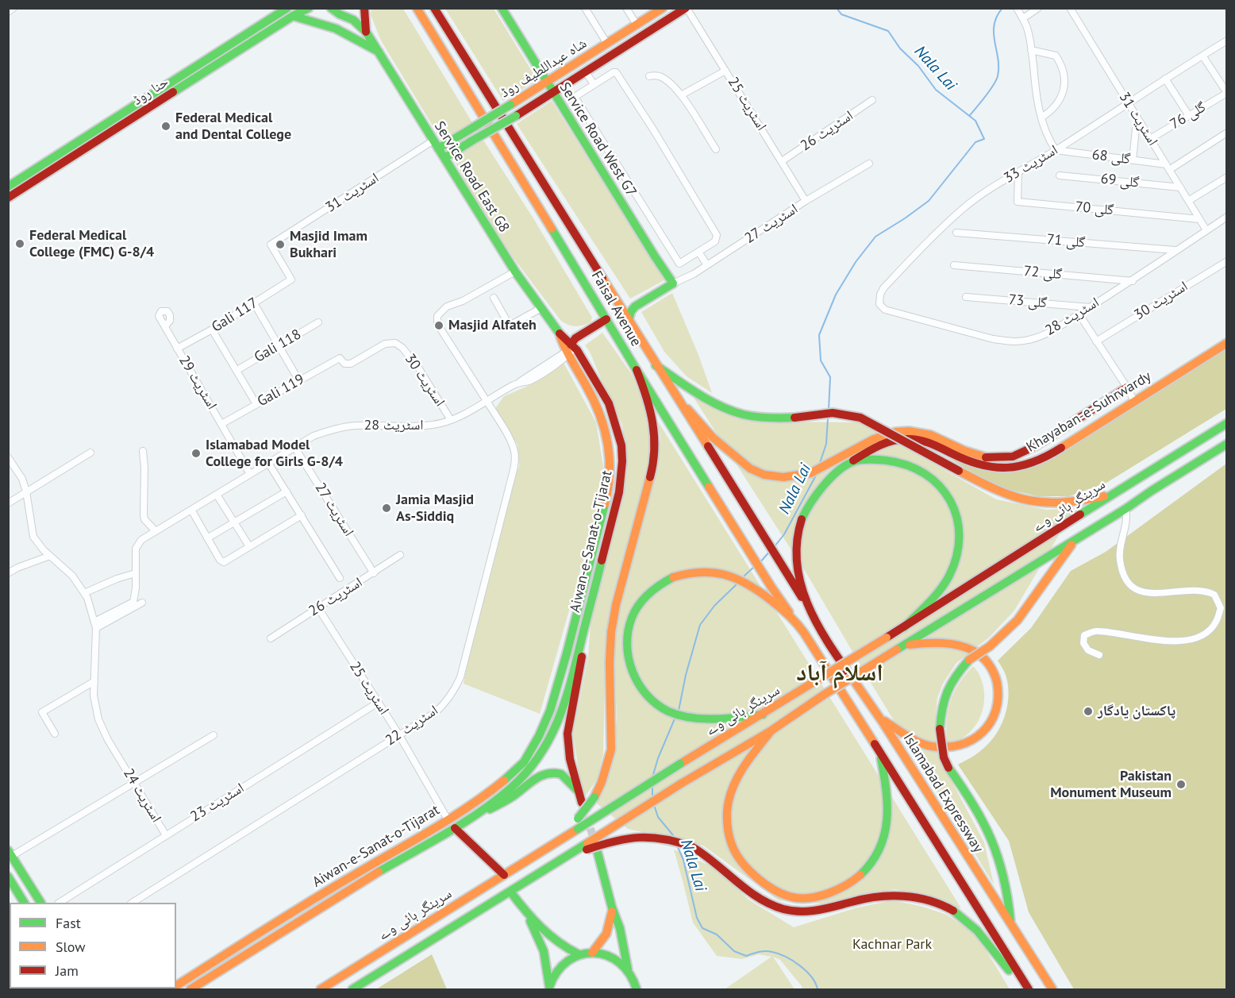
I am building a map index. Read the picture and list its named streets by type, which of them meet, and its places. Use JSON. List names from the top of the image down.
{
  "streets": {
    "main road": [
      "شاہ عبداللطیف روڈ",
      "حنا روڈ",
      "Service Road West G7",
      "Service Road East G8",
      "Faisal Avenue",
      "Khayaban-e-Suhrwardy",
      "سرینگر ہائی وے",
      "Aiwan-e-Sanat-o-Tijarat",
      "Islamabad Expressway"
    ],
    "street": [
      "اسٹریٹ 25",
      "گلی 76",
      "اسٹریٹ 31",
      "اسٹریٹ 26",
      "گلی 68",
      "اسٹریٹ 33",
      "گلی 69",
      "گلی 70",
      "اسٹریٹ 27",
      "گلی 71",
      "گلی 72",
      "اسٹریٹ 30",
      "گلی 73",
      "Gali 117",
      "اسٹریٹ 28",
      "Gali 118",
      "اسٹریٹ 29",
      "Gali 119",
      "اسٹریٹ 22",
      "اسٹریٹ 24",
      "اسٹریٹ 23"
    ]
  },
  "crossings": [
    ["شاہ عبداللطیف روڈ", "اسٹریٹ 25"],
    ["شاہ عبداللطیف روڈ", "اسٹریٹ 31"],
    ["شاہ عبداللطیف روڈ", "Service Road West G7"],
    ["شاہ عبداللطیف روڈ", "Service Road East G8"],
    ["اسٹریٹ 25", "اسٹریٹ 26"],
    ["اسٹریٹ 25", "اسٹریٹ 27"],
    ["اسٹریٹ 25", "Aiwan-e-Sanat-o-Tijarat"],
    ["اسٹریٹ 25", "اسٹریٹ 22"],
    ["اسٹریٹ 25", "اسٹریٹ 23"],
    ["گلی 76", "اسٹریٹ 31"],
    ["اسٹریٹ 31", "گلی 68"],
    ["اسٹریٹ 31", "اسٹریٹ 33"],
    ["اسٹریٹ 31", "Service Road East G8"],
    ["اسٹریٹ 31", "گلی 69"],
    ["اسٹریٹ 31", "گلی 70"],
    ["اسٹریٹ 31", "Gali 117"],
    ["اسٹریٹ 31", "اسٹریٹ 28"],
    ["اسٹریٹ 26", "اسٹریٹ 27"],
    ["Service Road West G7", "اسٹریٹ 27"],
    ["گلی 68", "اسٹریٹ 33"],
    ["اسٹریٹ 33", "گلی 70"],
    ["اسٹریٹ 33", "اسٹریٹ 28"],
    ["Service Road East G8", "Aiwan-e-Sanat-o-Tijarat"],
    ["Service Road East G8", "اسٹریٹ 22"],
    ["اسٹریٹ 27", "اسٹریٹ 28"],
    ["گلی 71", "اسٹریٹ 28"],
    ["گلی 72", "اسٹریٹ 28"],
    ["اسٹریٹ 30", "اسٹریٹ 28"],
    ["اسٹریٹ 30", "Gali 119"],
    ["گلی 73", "اسٹریٹ 28"],
    ["Faisal Avenue", "Khayaban-e-Suhrwardy"],
    ["Faisal Avenue", "Islamabad Expressway"],
    ["Gali 117", "اسٹریٹ 29"],
    ["اسٹریٹ 28", "اسٹریٹ 29"],
    ["اسٹریٹ 28", "Aiwan-e-Sanat-o-Tijarat"],
    ["اسٹریٹ 28", "اسٹریٹ 22"],
    ["اسٹریٹ 29", "Gali 119"],
    ["Khayaban-e-Suhrwardy", "Islamabad Expressway"],
    ["اسٹریٹ 24", "اسٹریٹ 23"]
  ],
  "districts": ["اسلام آباد"],
  "water": ["Nala Lai"],
  "parks": ["Kachnar Park"],
  "places": [
    "Federal Medical and Dental College",
    "Federal Medical College (FMC) G-8/4",
    "Masjid Imam Bukhari",
    "Masjid Alfateh",
    "Islamabad Model College for Girls G-8/4",
    "Jamia Masjid As-Siddiq",
    "پاکستان یادگار",
    "Pakistan Monument Museum"
  ],
  "legend": ["Fast", "Slow", "Jam"]
}
